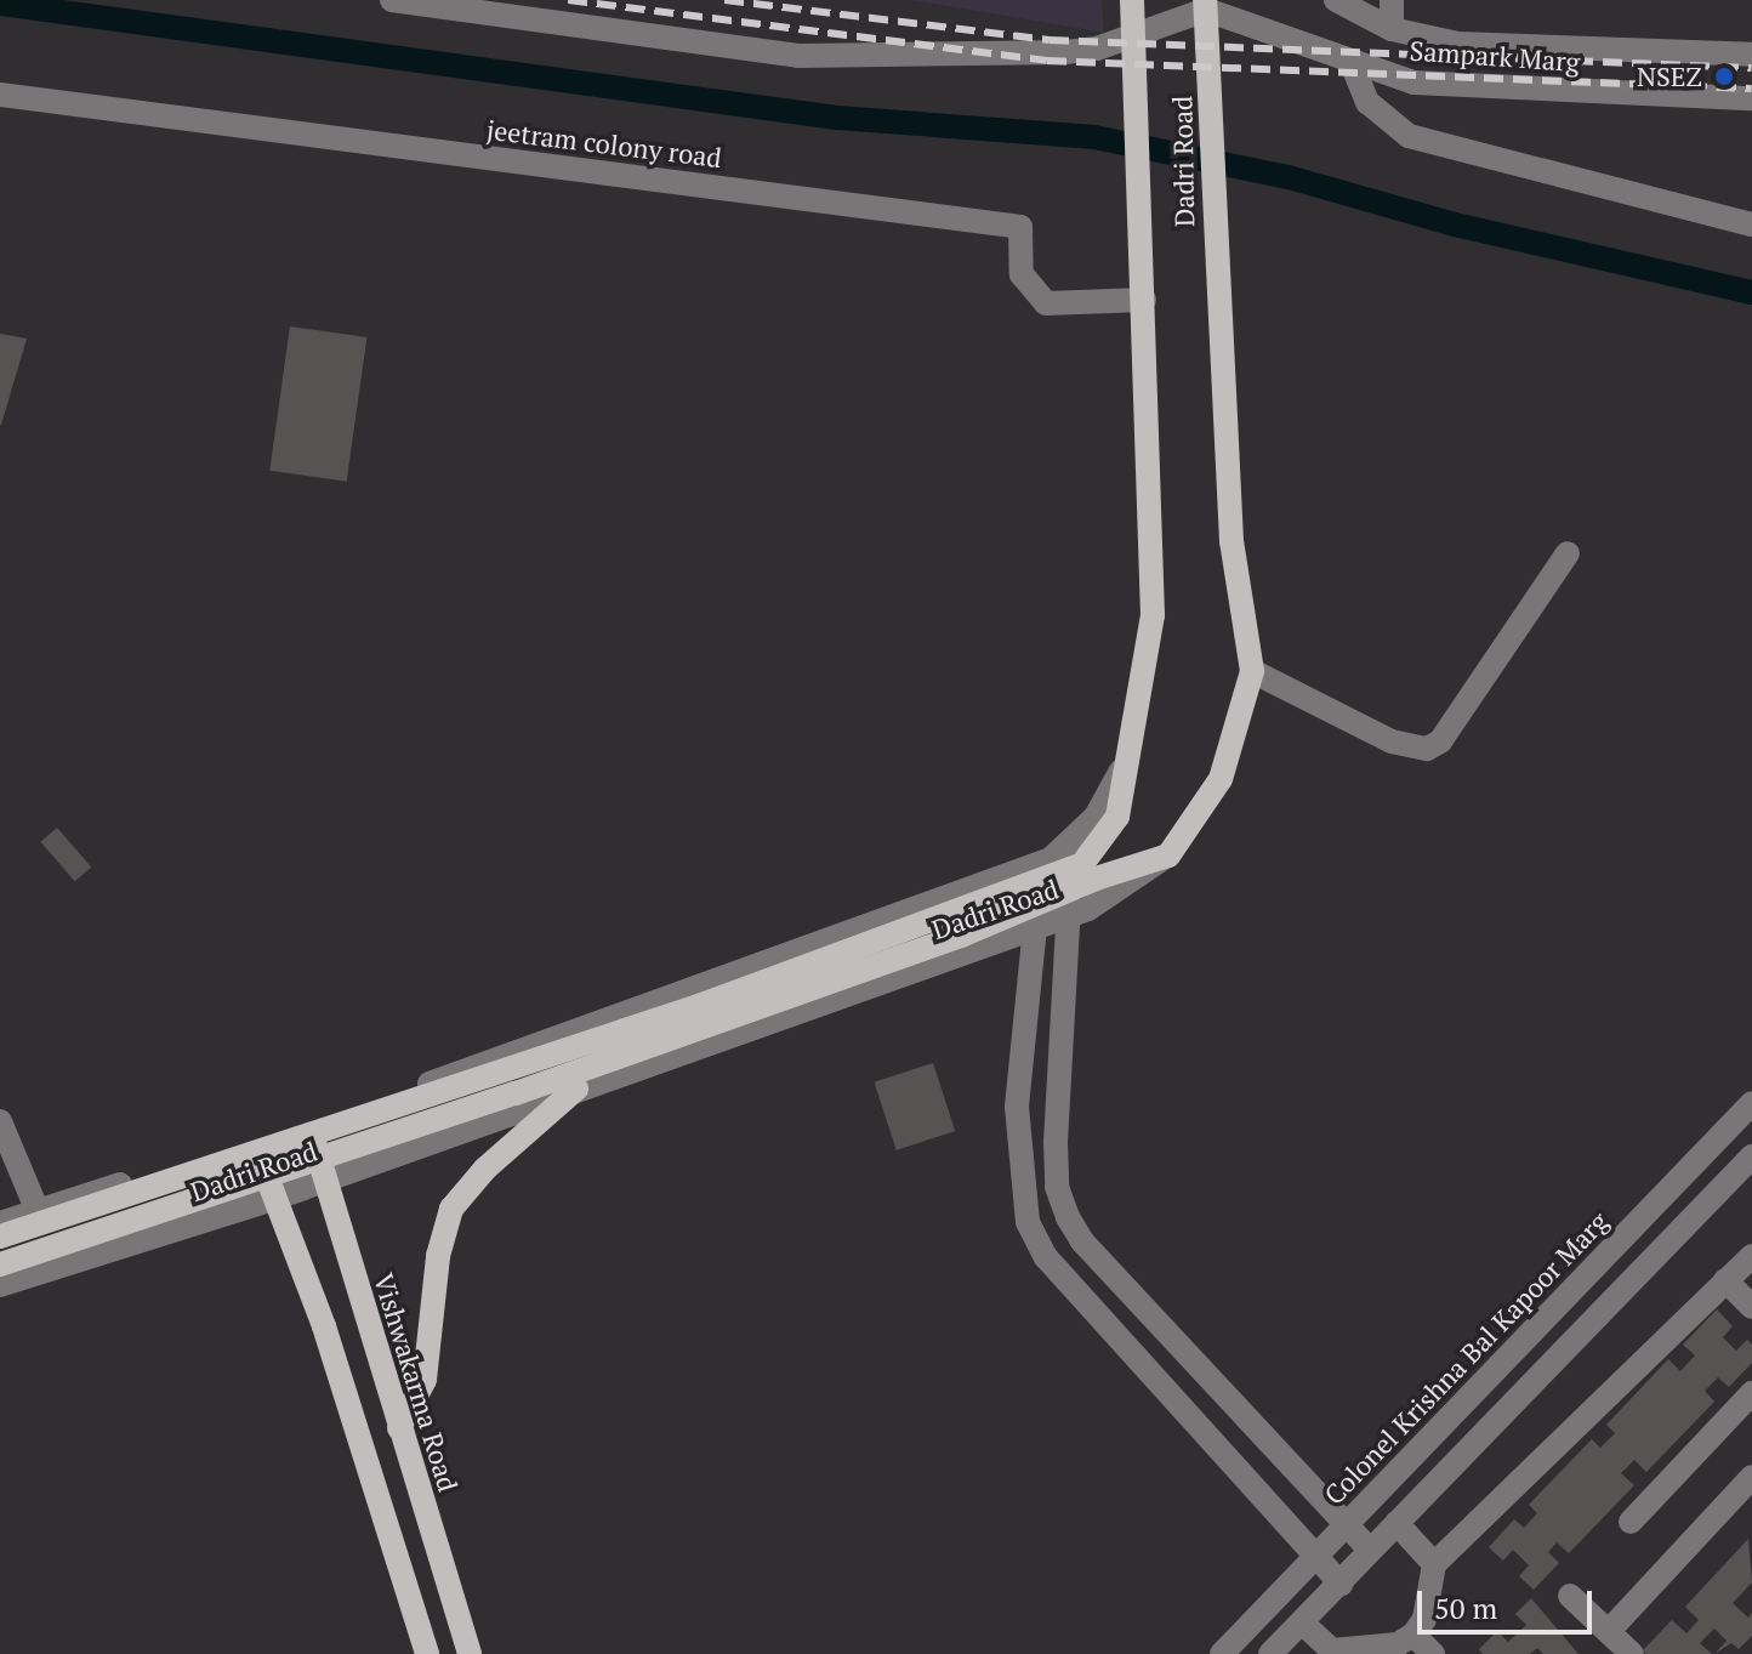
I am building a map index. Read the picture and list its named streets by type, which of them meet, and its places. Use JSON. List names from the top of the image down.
{
  "streets": {
    "main road": ["Dadri Road", "Vishwakarma Road"],
    "street": ["Sampark Marg", "jeetram colony road", "Colonel Krishna Bal Kapoor Marg"]
  },
  "crossings": [
    ["Sampark Marg", "Dadri Road"],
    ["jeetram colony road", "Dadri Road"],
    ["Dadri Road", "Vishwakarma Road"]
  ],
  "places": ["NSEZ"],
  "scale_bar": "50 m"
}
